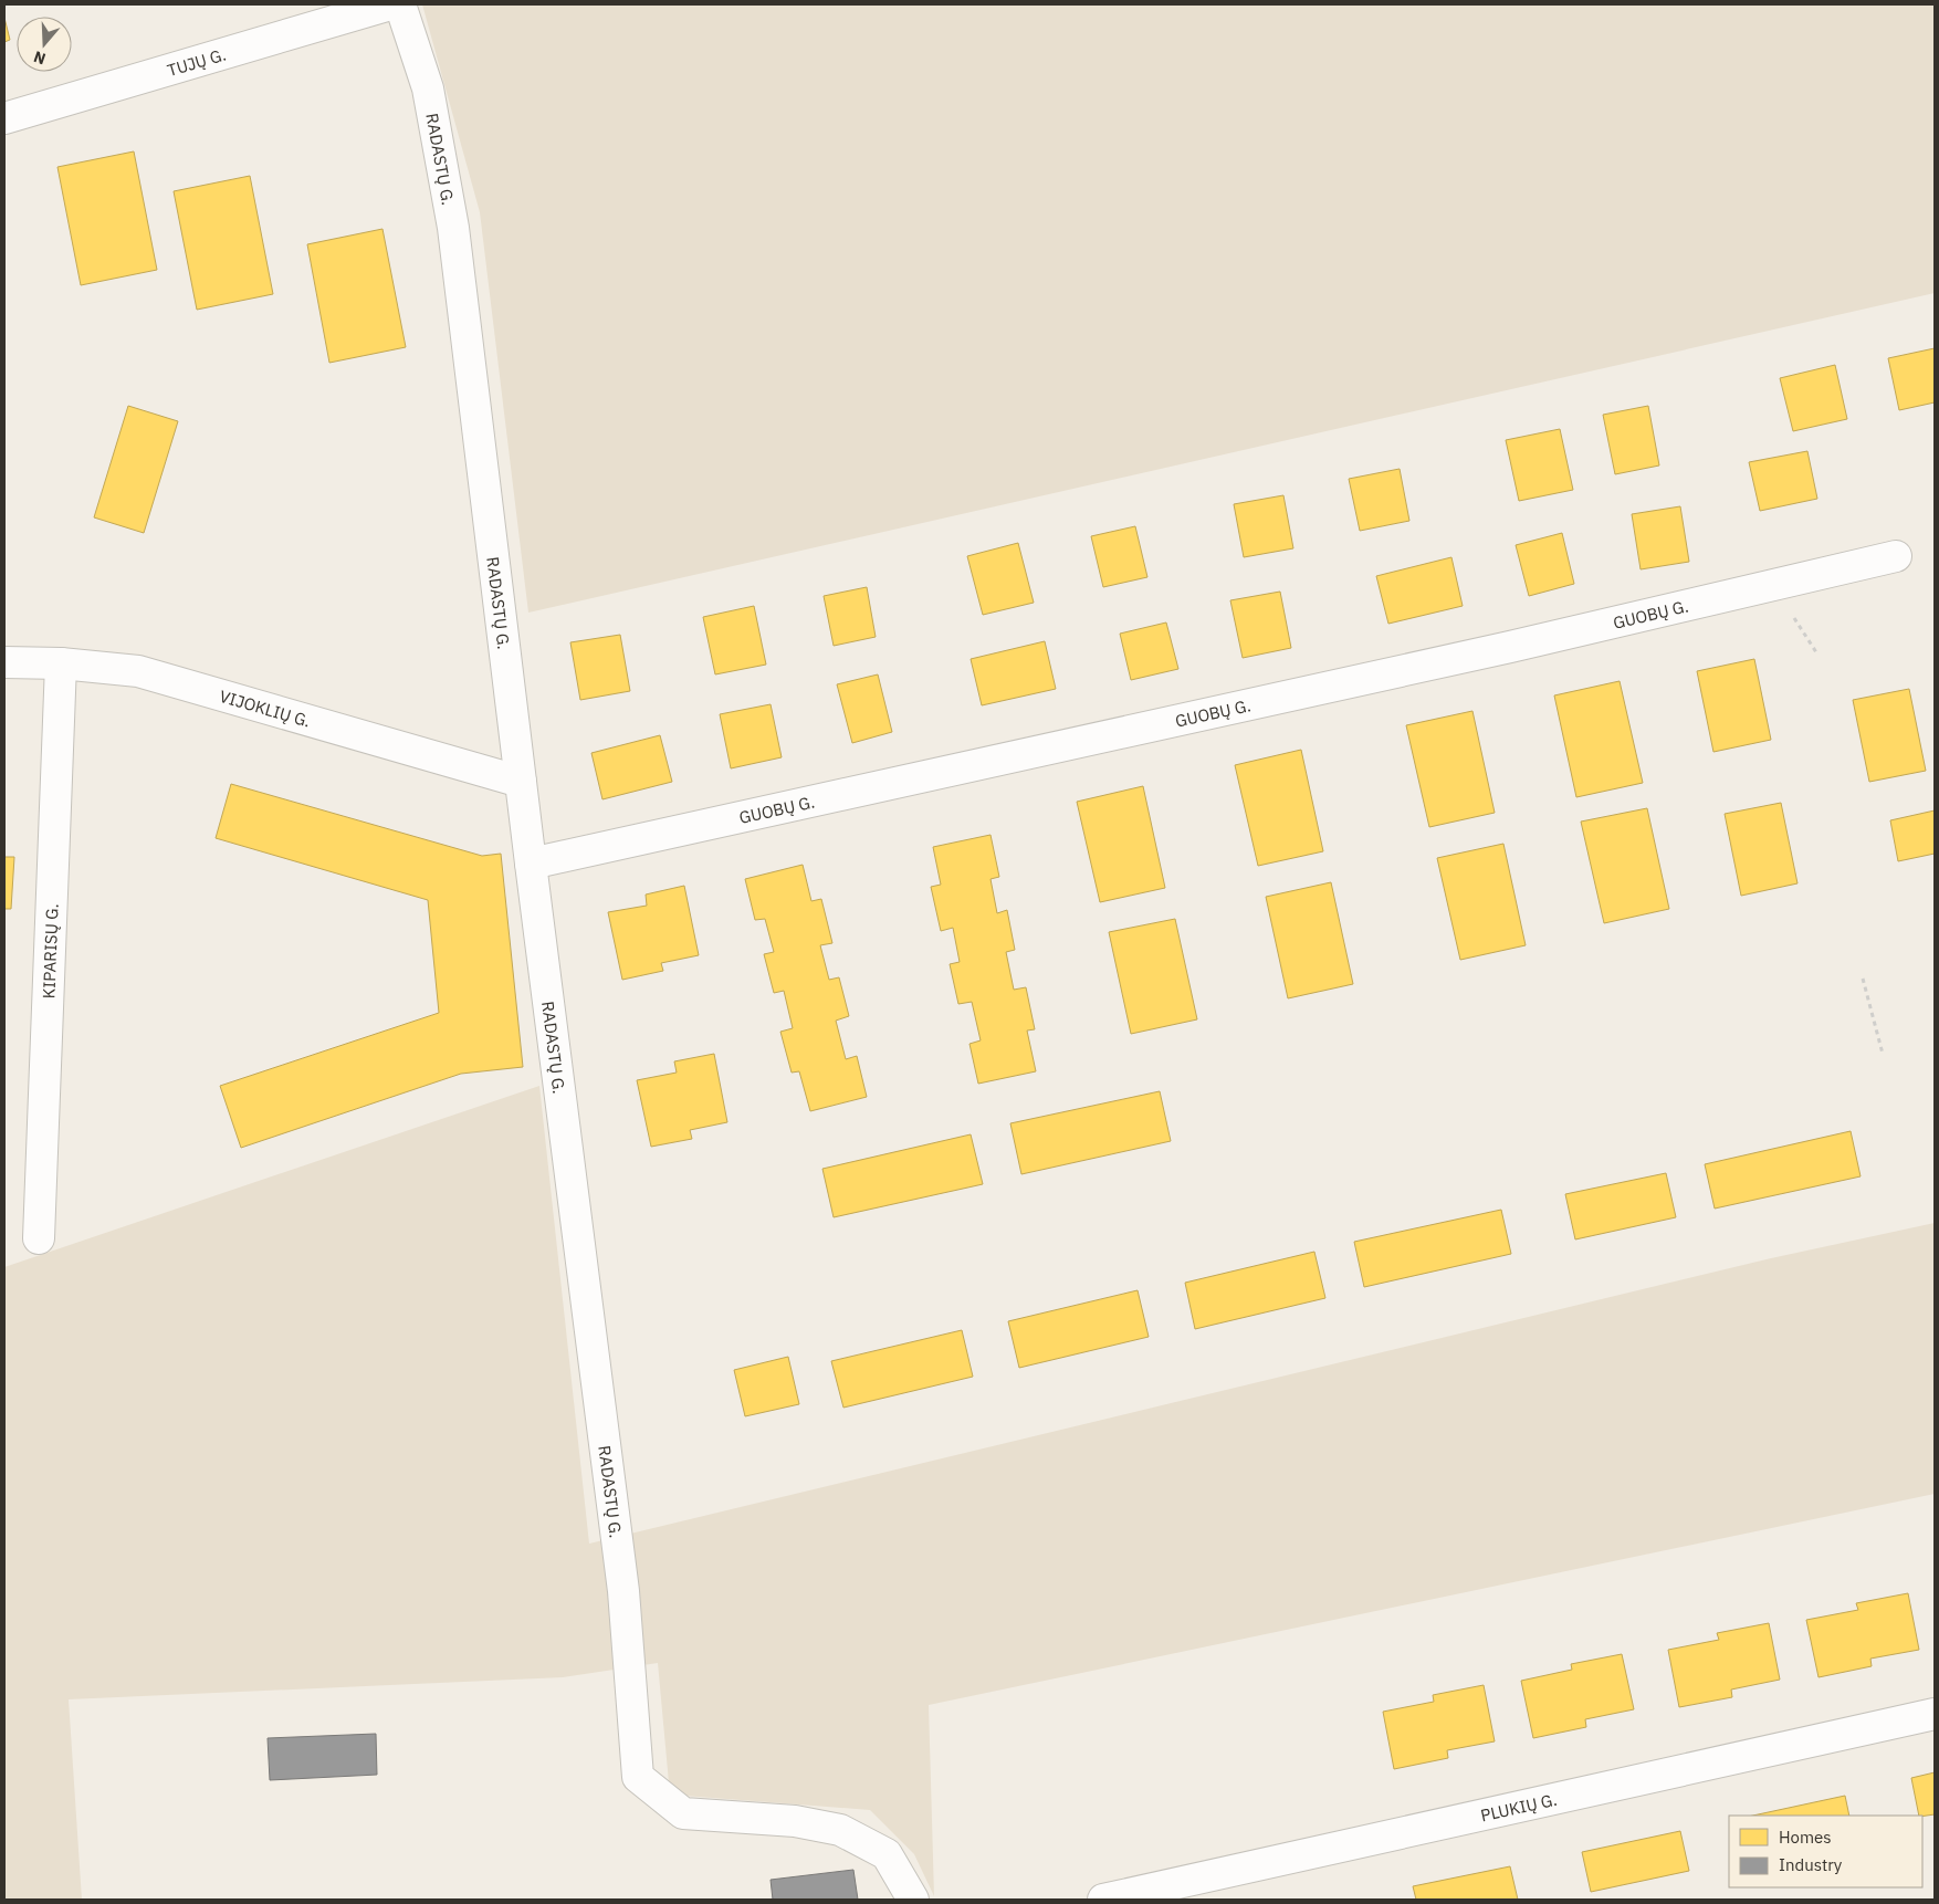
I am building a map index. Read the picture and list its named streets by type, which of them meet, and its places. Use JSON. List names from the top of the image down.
{
  "streets": {
    "street": [
      "TUJŲ G.",
      "RADASTŲ G.",
      "GUOBŲ G.",
      "VIJOKLIŲ G.",
      "KIPARISŲ G.",
      "PLUKIŲ G."
    ]
  },
  "crossings": [
    ["RADASTŲ G.", "GUOBŲ G."],
    ["RADASTŲ G.", "VIJOKLIŲ G."],
    ["VIJOKLIŲ G.", "KIPARISŲ G."]
  ],
  "legend": ["Homes", "Industry"],
  "north": "bottom"
}
